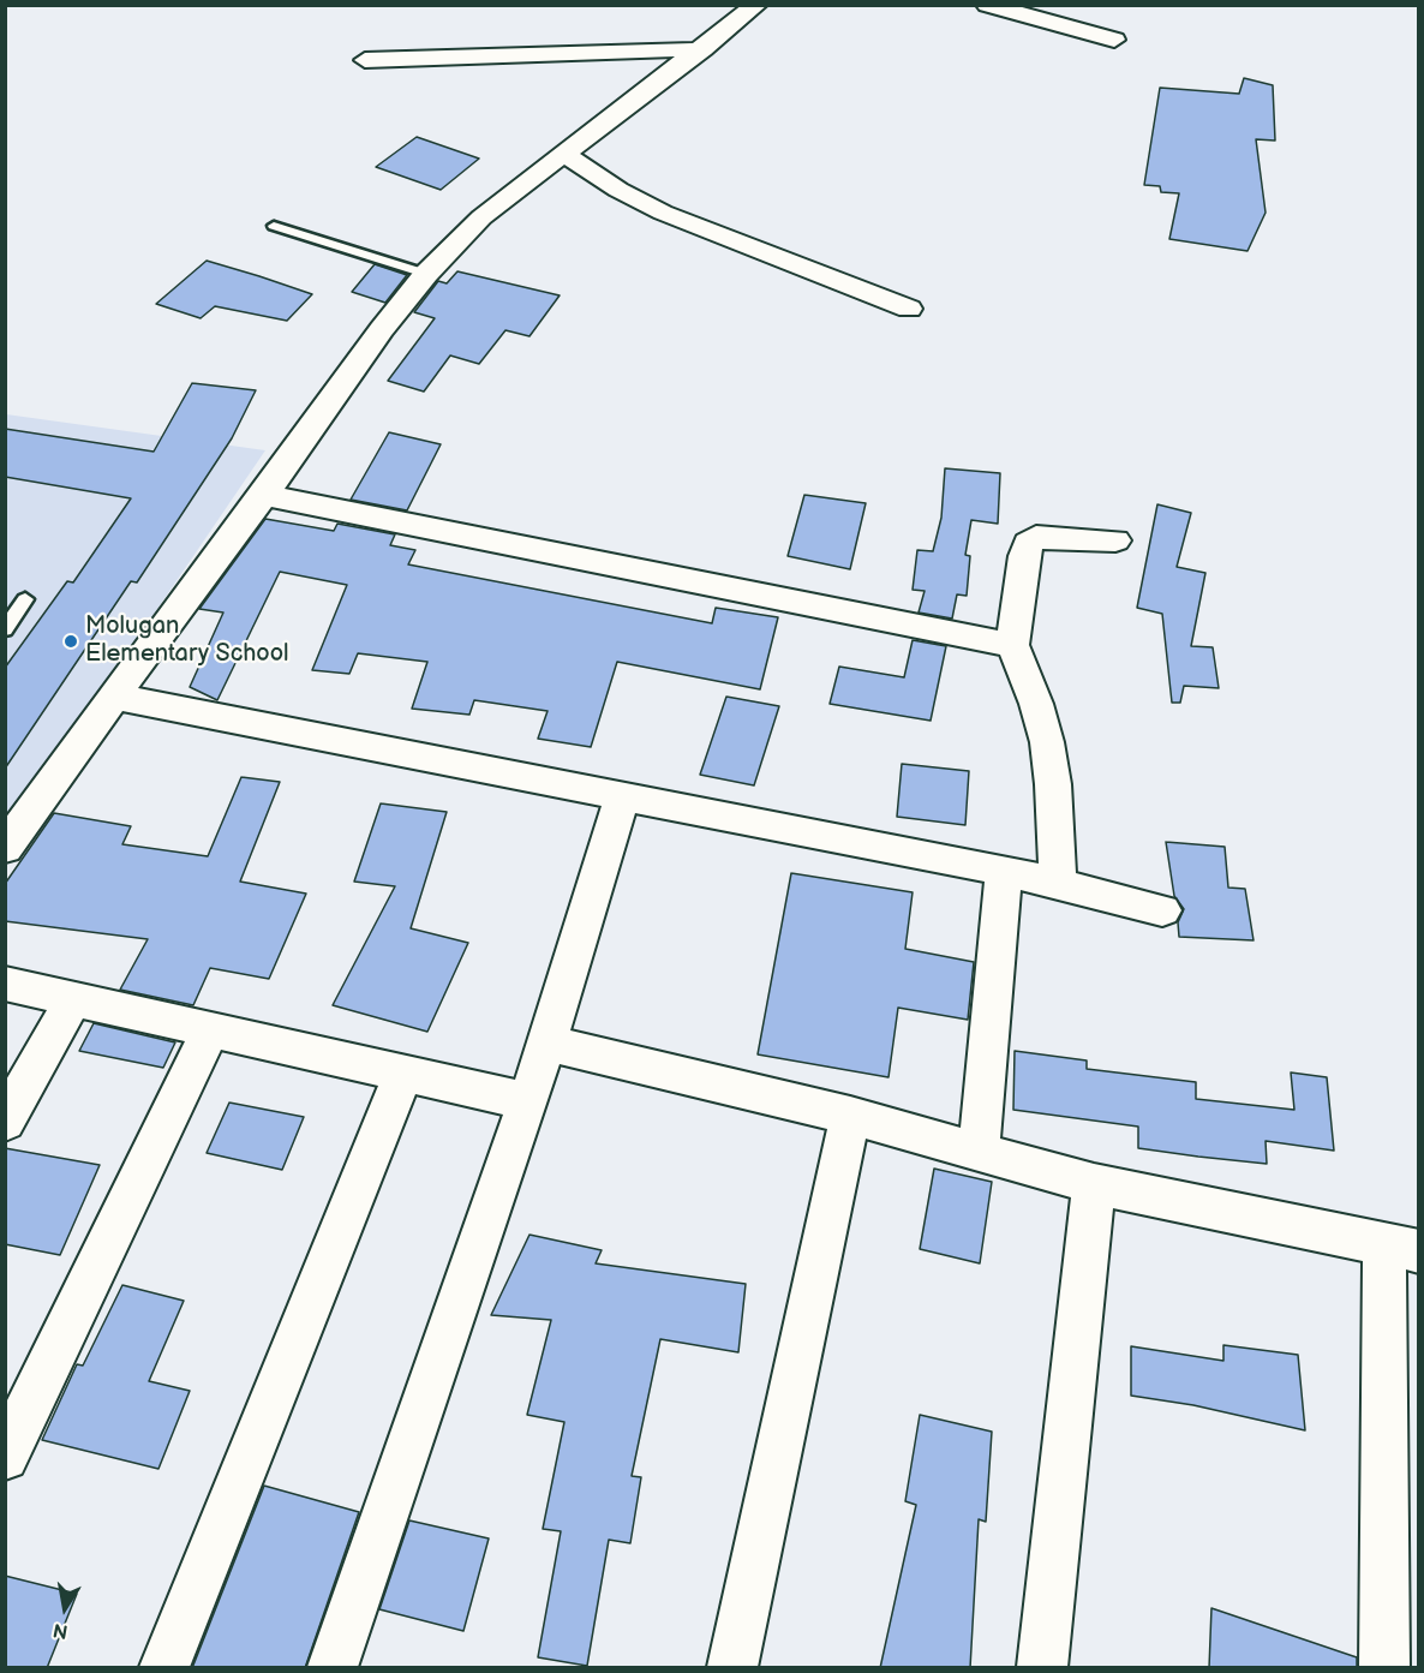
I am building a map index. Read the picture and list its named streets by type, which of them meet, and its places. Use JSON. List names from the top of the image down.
{
  "places": ["Molugan Elementary School"],
  "north": "bottom"
}
